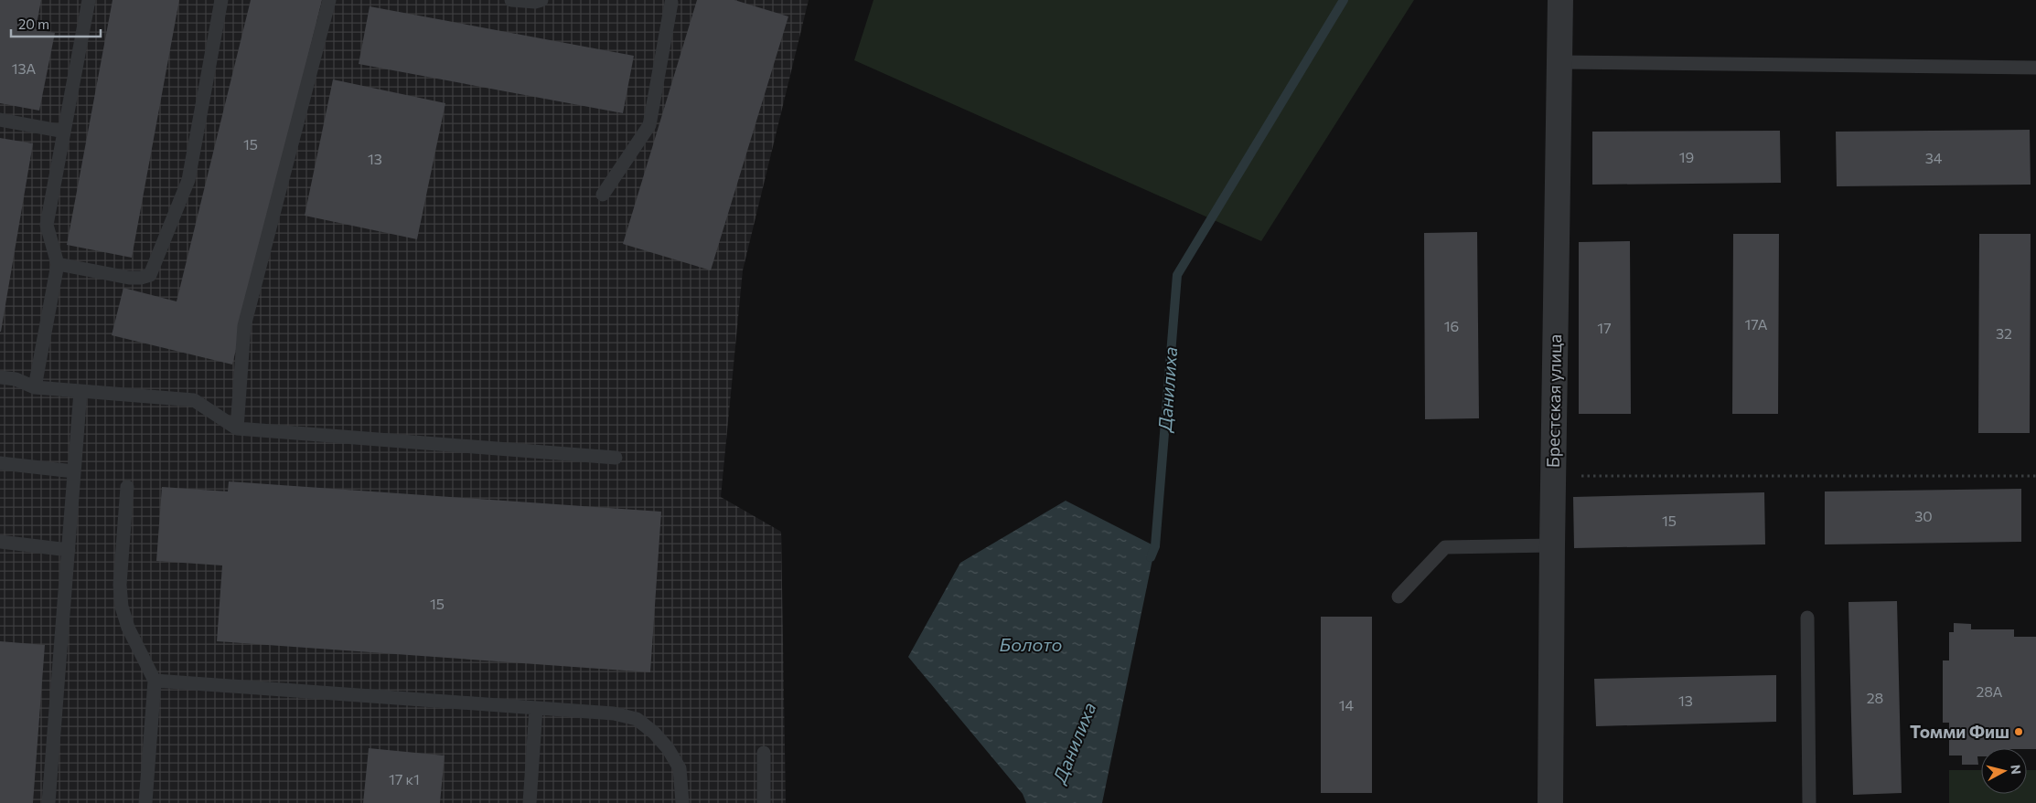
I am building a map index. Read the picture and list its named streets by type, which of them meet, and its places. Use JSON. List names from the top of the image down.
{
  "streets": {
    "street": ["Брестская улица"]
  },
  "water": ["Данилиха", "Болото"],
  "places": ["Томми Фиш"],
  "house_numbers": [
    "13А",
    "15",
    "19",
    "34",
    "13",
    "17А",
    "16",
    "17",
    "32",
    "30",
    "15",
    "15",
    "28А",
    "28",
    "13",
    "14",
    "17 к1"
  ],
  "scale_bar": "20 m",
  "north": "right"
}
